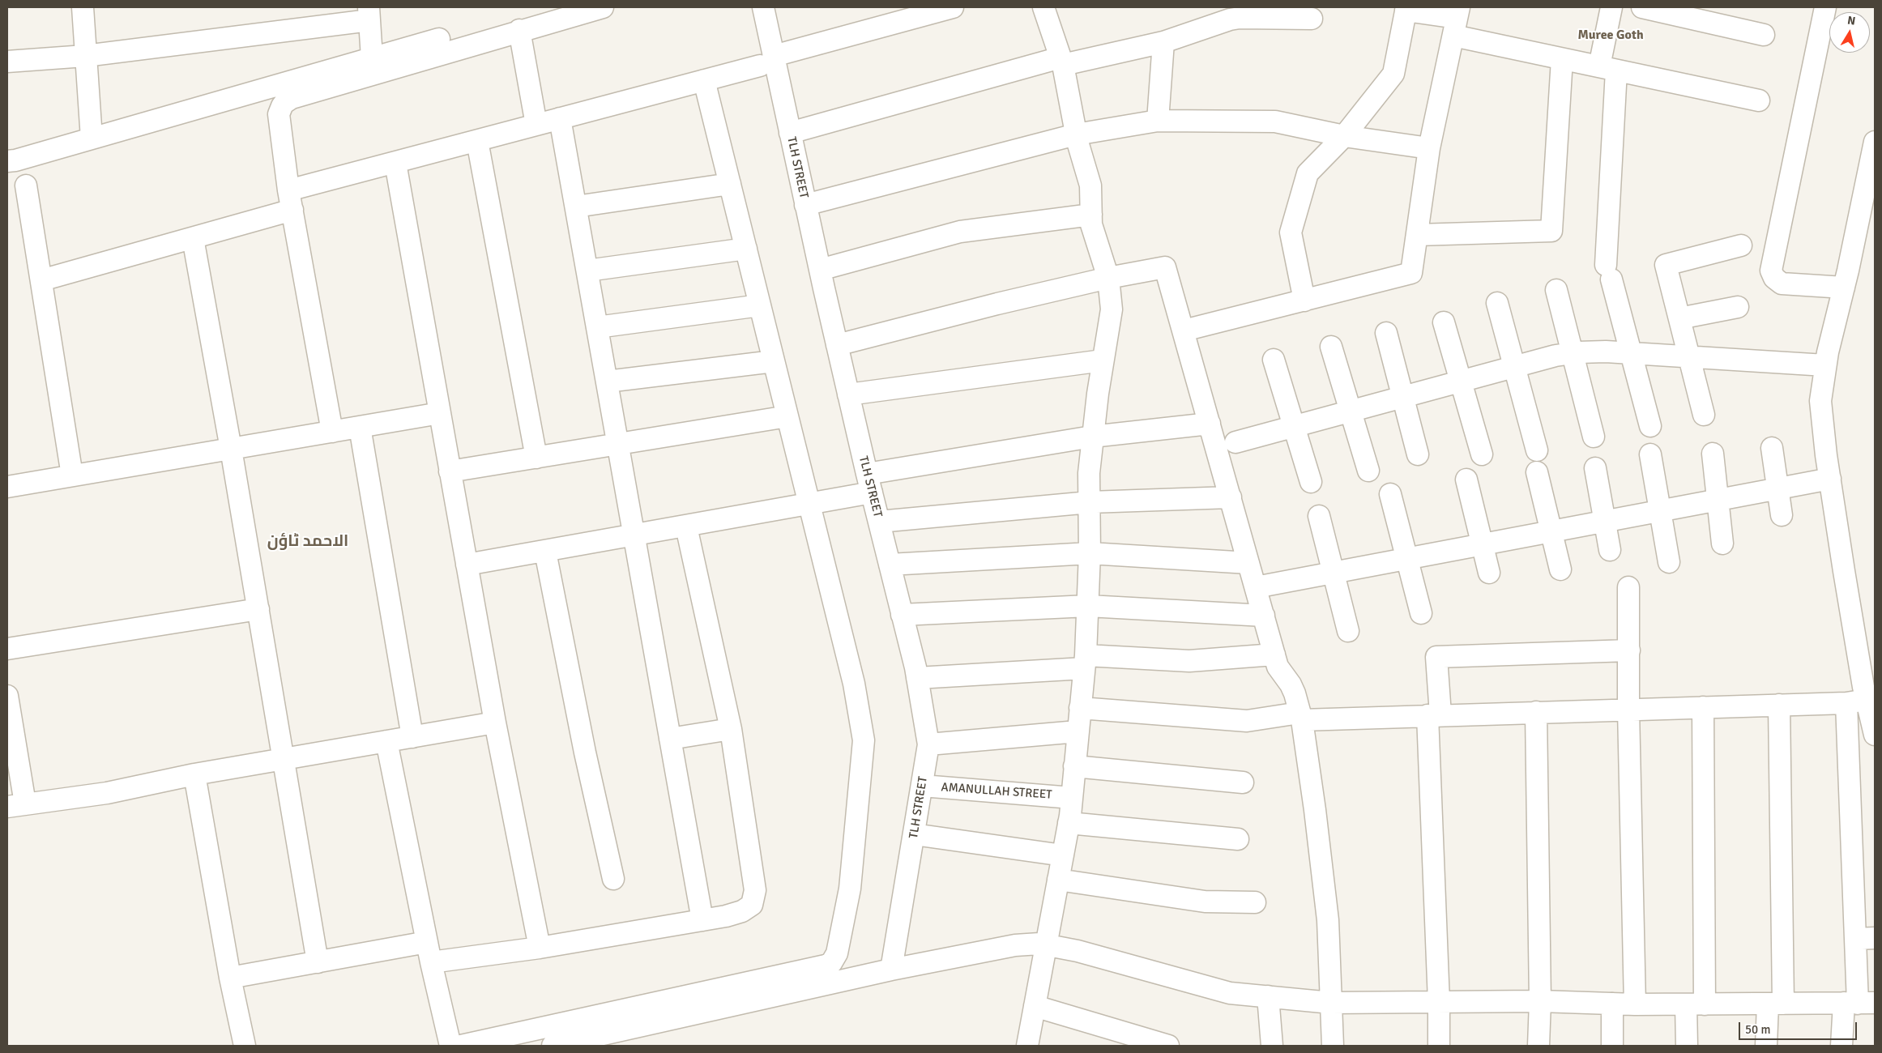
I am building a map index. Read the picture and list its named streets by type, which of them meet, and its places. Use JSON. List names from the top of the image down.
{
  "streets": {
    "street": ["TLH STREET", "AMANULLAH STREET"]
  },
  "crossings": [
    ["TLH STREET", "AMANULLAH STREET"]
  ],
  "districts": ["Muree Goth", "الاحمد ٹاؤن"],
  "scale_bar": "50 m",
  "north": "top"
}
